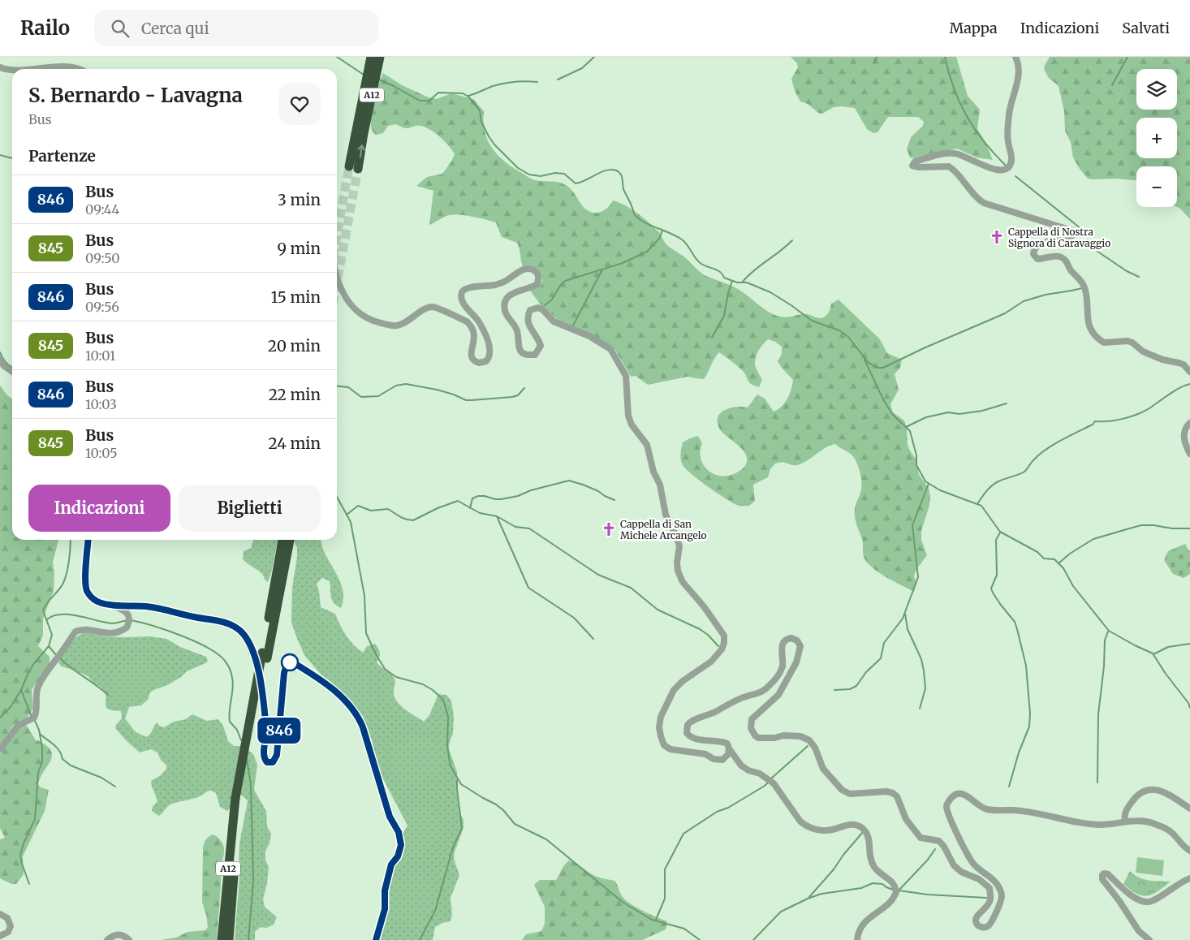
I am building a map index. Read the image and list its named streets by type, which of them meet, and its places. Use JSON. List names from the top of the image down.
{
  "streets": {
    "highway": ["A12"]
  },
  "places": {
    "church": ["Cappella di Nostra Signora di Caravaggio", "Cappella di San Michele Arcangelo"]
  },
  "lines": ["bus line 846"],
  "page": {
    "header": "Railo",
    "search": "Cerca qui",
    "nav": ["Mappa", "Indicazioni", "Salvati"],
    "on_map": "846",
    "map_buttons": ["+", "−"],
    "heading": [
      ["S. Bernardo - Lavagna", "Bus"],
      "Partenze"
    ],
    "list": [
      {
        "mark": "846",
        "name": "Bus",
        "note": "09:44",
        "value": "3 min"
      },
      {
        "mark": "845",
        "name": "Bus",
        "note": "09:50",
        "value": "9 min"
      },
      {
        "mark": "846",
        "name": "Bus",
        "note": "09:56",
        "value": "15 min"
      },
      {
        "mark": "845",
        "name": "Bus",
        "note": "10:01",
        "value": "20 min"
      },
      {
        "mark": "846",
        "name": "Bus",
        "note": "10:03",
        "value": "22 min"
      },
      {
        "mark": "845",
        "name": "Bus",
        "note": "10:05",
        "value": "24 min"
      }
    ],
    "buttons": ["Indicazioni", "Biglietti"]
  }
}
